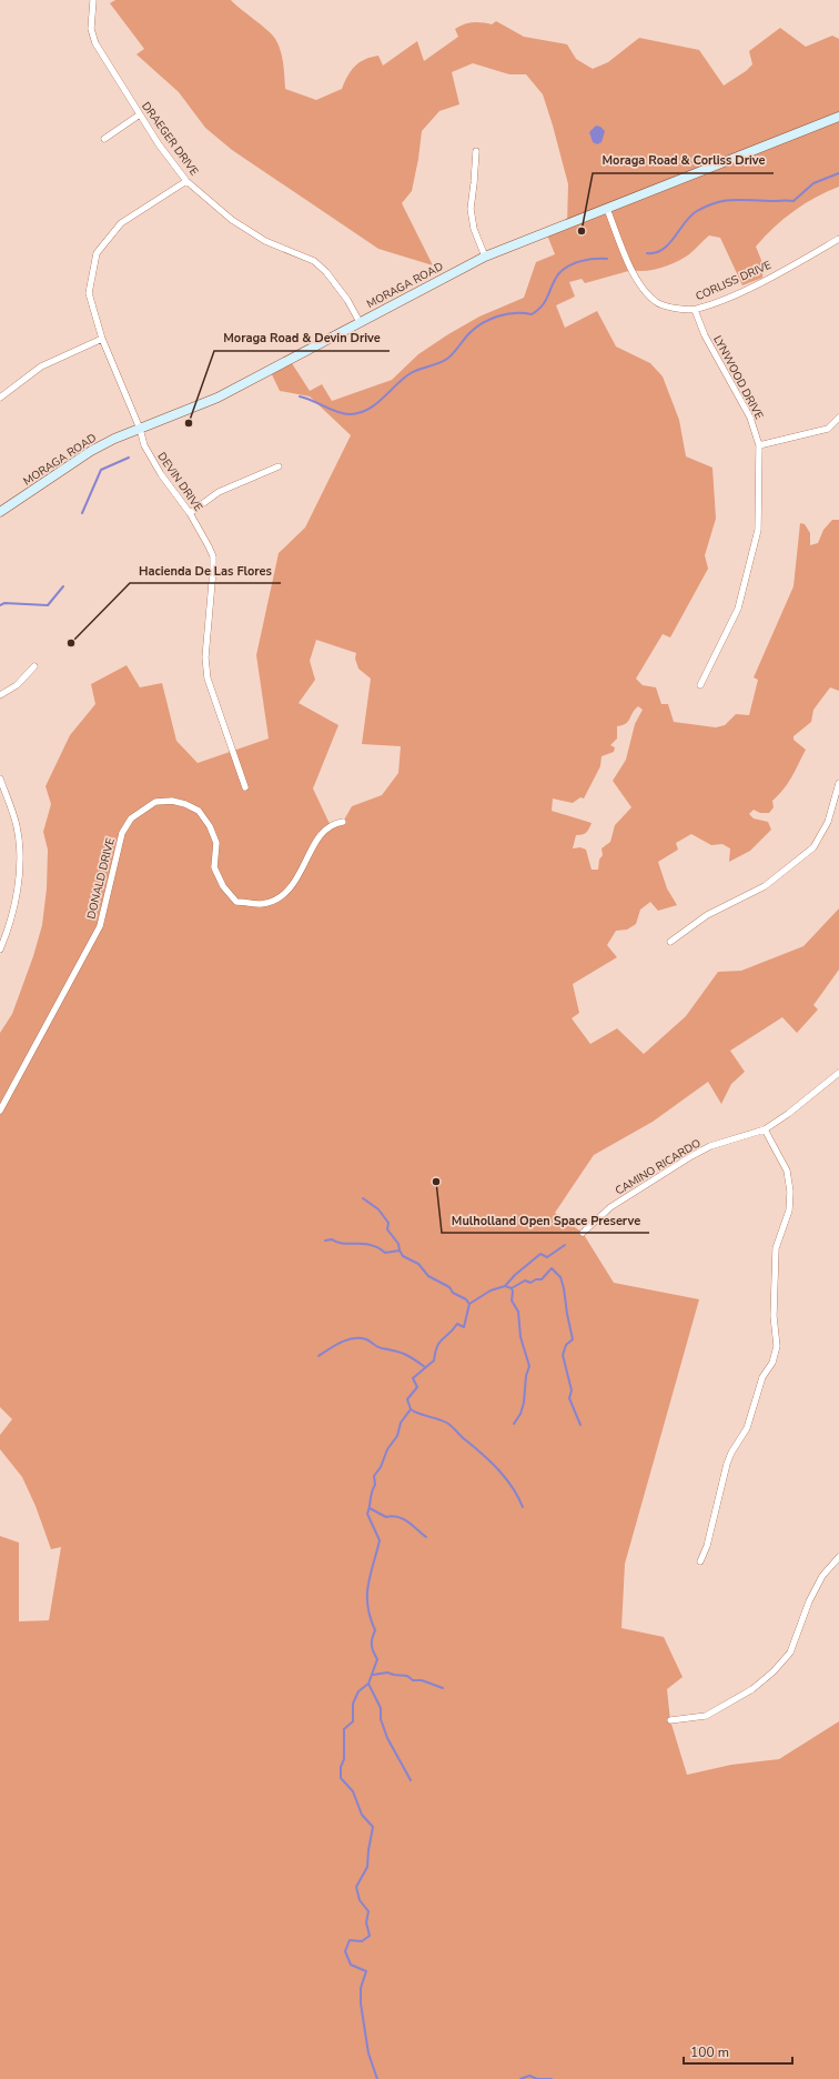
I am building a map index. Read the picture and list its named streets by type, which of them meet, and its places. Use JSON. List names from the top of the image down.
{
  "streets": {
    "main road": ["MORAGA ROAD"],
    "street": [
      "DRAEGER DRIVE",
      "CORLISS DRIVE",
      "LYNWOOD DRIVE",
      "DEVIN DRIVE",
      "DONALD DRIVE",
      "CAMINO RICARDO"
    ]
  },
  "crossings": [
    ["DRAEGER DRIVE", "MORAGA ROAD"],
    ["DRAEGER DRIVE", "DEVIN DRIVE"],
    ["CORLISS DRIVE", "MORAGA ROAD"],
    ["CORLISS DRIVE", "LYNWOOD DRIVE"],
    ["MORAGA ROAD", "DEVIN DRIVE"]
  ],
  "places": [
    "Moraga Road & Corliss Drive",
    "Moraga Road & Devin Drive",
    "Hacienda De Las Flores",
    "Mulholland Open Space Preserve"
  ],
  "scale_bar": "100 m"
}
